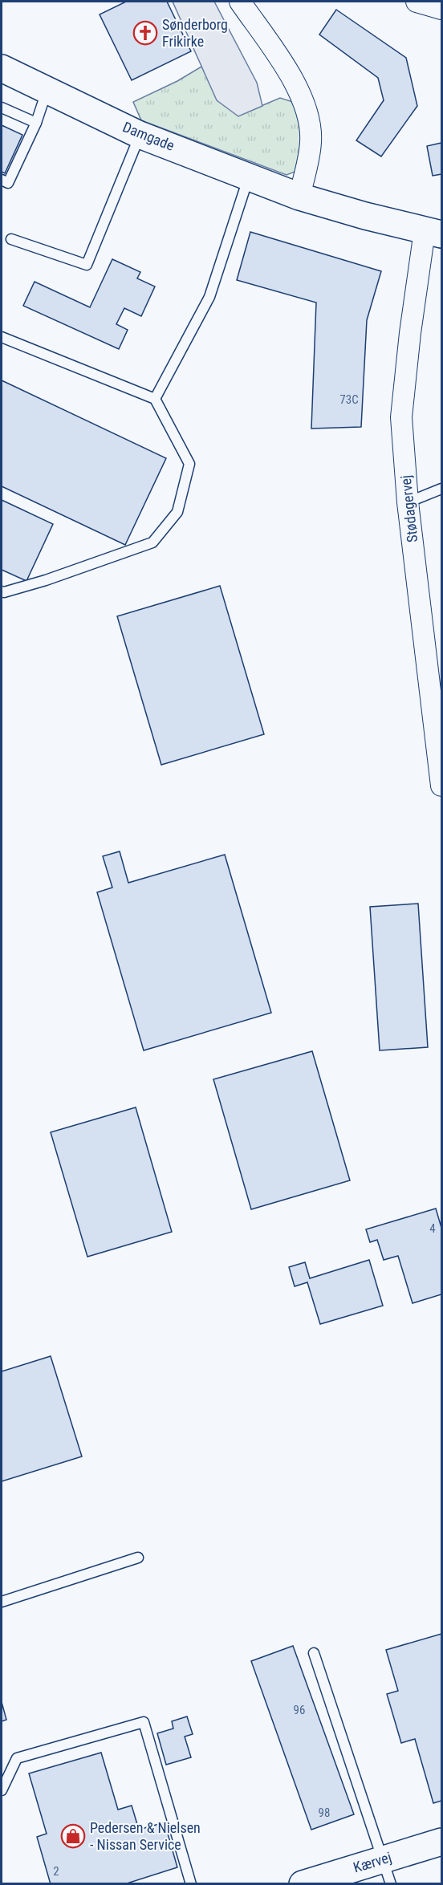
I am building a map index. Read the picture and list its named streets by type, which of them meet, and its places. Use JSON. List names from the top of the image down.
{
  "streets": {
    "street": ["Damgade", "Stødagervej", "Kærvej"]
  },
  "crossings": [
    ["Damgade", "Stødagervej"]
  ],
  "places": {
    "church": ["Sønderborg Frikirke"],
    "shop": ["Pedersen & Nielsen - Nissan Service"]
  },
  "house_numbers": [
    "73C",
    "4",
    "96",
    "98",
    "2"
  ]
}
